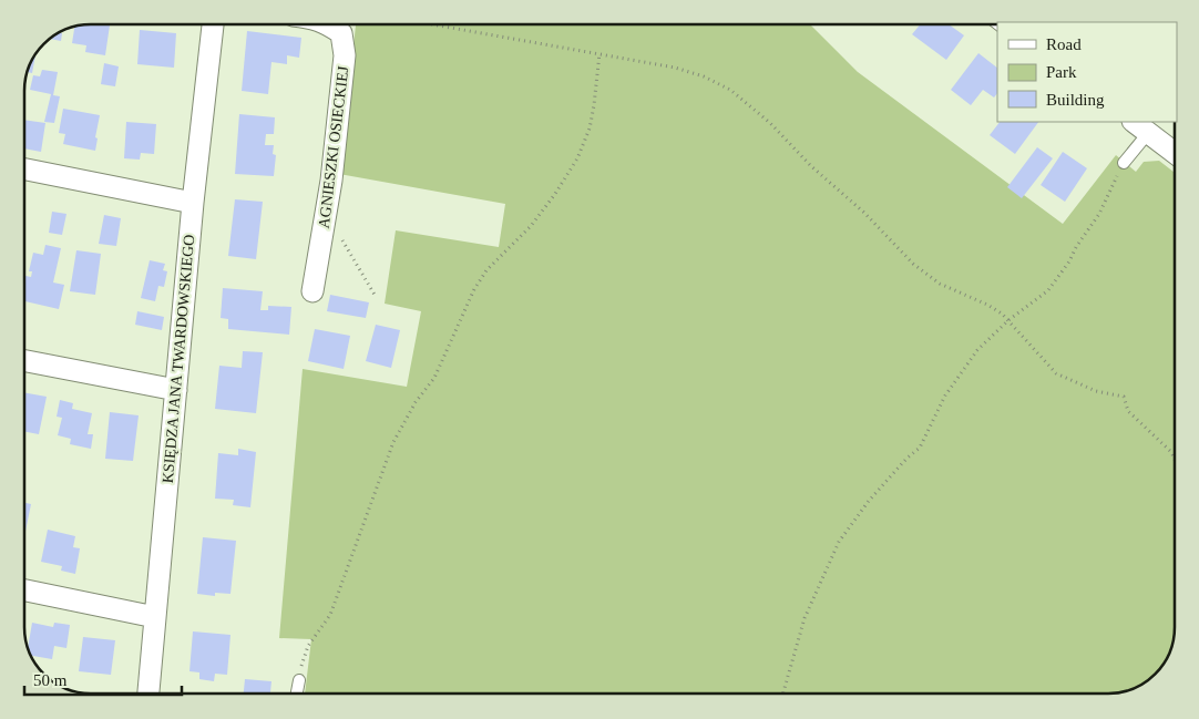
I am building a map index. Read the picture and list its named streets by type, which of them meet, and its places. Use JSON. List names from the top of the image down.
{
  "streets": {
    "street": ["AGNIESZKI OSIECKIEJ", "KSIĘDZA JANA TWARDOWSKIEGO"]
  },
  "legend": ["Road", "Park", "Building"],
  "scale_bar": "50 m"
}
